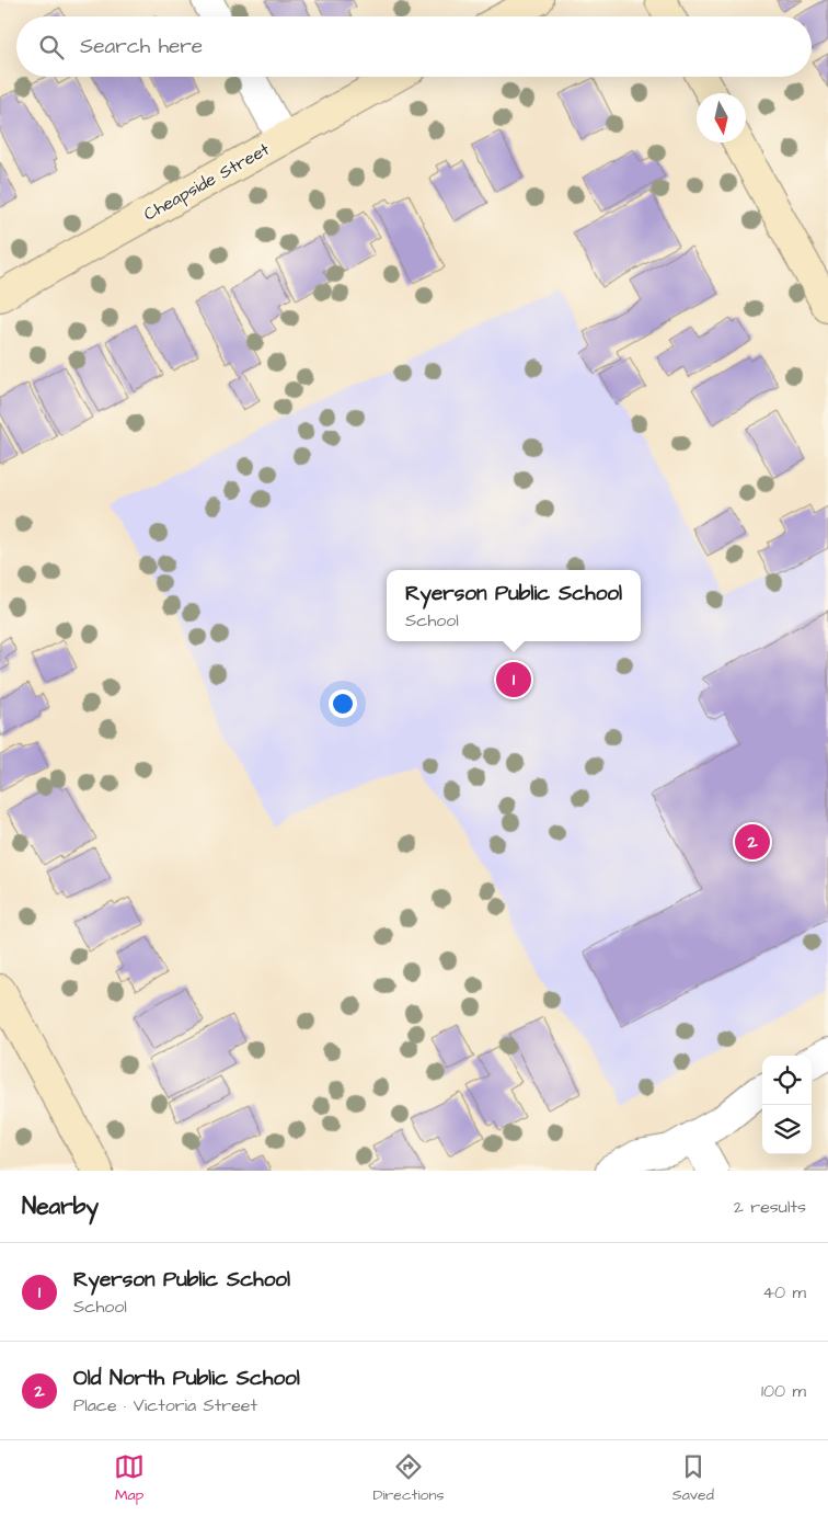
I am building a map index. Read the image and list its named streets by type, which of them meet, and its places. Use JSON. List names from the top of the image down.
{
  "streets": {
    "street": ["Cheapside Street"]
  },
  "north": "bottom",
  "page": {
    "search": "Search here",
    "popup": ["Ryerson Public School", "School"],
    "pins": ["1", "2"],
    "heading": ["Nearby", "2 results"],
    "list": [
      {
        "mark": "1",
        "name": "Ryerson Public School",
        "note": "School",
        "value": "40 m"
      },
      {
        "mark": "2",
        "name": "Old North Public School",
        "note": "Place · Victoria Street",
        "value": "100 m"
      }
    ],
    "nav": ["Map", "Directions", "Saved"]
  }
}
